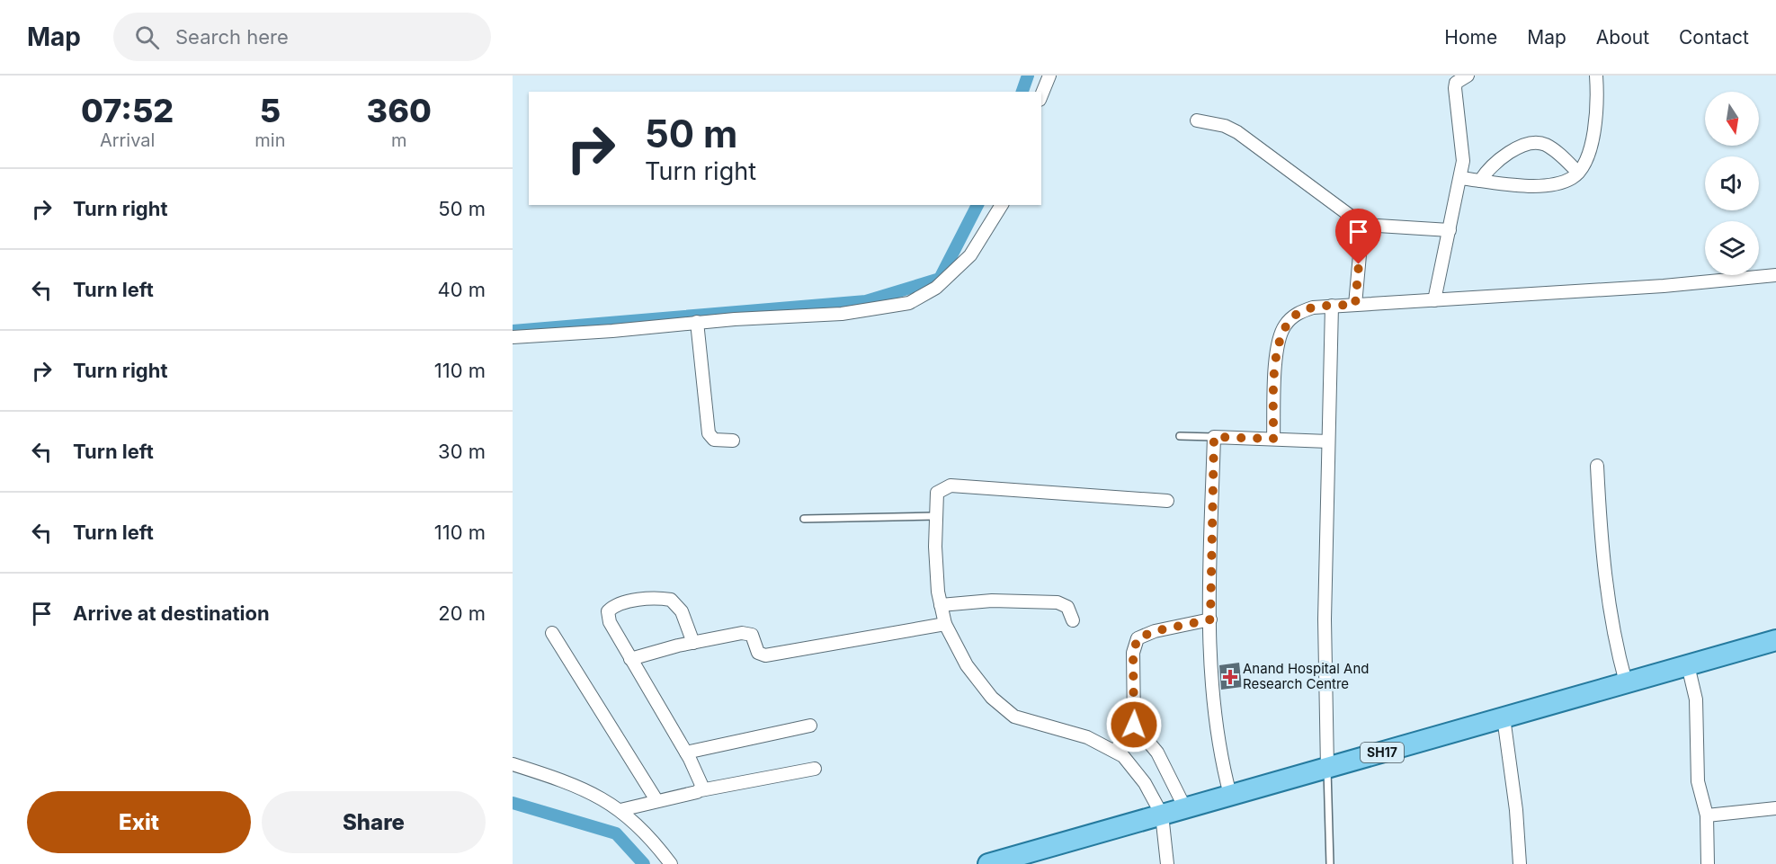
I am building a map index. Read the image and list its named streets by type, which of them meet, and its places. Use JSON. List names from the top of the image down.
{
  "streets": {
    "main road": ["SH17"]
  },
  "places": {
    "health": ["Anand Hospital And Research Centre"]
  },
  "north": "bottom",
  "page": {
    "header": "Map",
    "search": "Search here",
    "nav": [
      "Home",
      "Map",
      "About",
      "Contact"
    ],
    "eta": [
      "07:52",
      "Arrival",
      "5",
      "min",
      "360",
      "m"
    ],
    "turn": ["50 m", "Turn right"],
    "list": [
      {
        "name": "Turn right",
        "value": "50 m"
      },
      {
        "name": "Turn left",
        "value": "40 m"
      },
      {
        "name": "Turn right",
        "value": "110 m"
      },
      {
        "name": "Turn left",
        "value": "30 m"
      },
      {
        "name": "Turn left",
        "value": "110 m"
      },
      {
        "name": "Arrive at destination",
        "value": "20 m"
      }
    ],
    "buttons": ["Exit", "Share"]
  }
}
